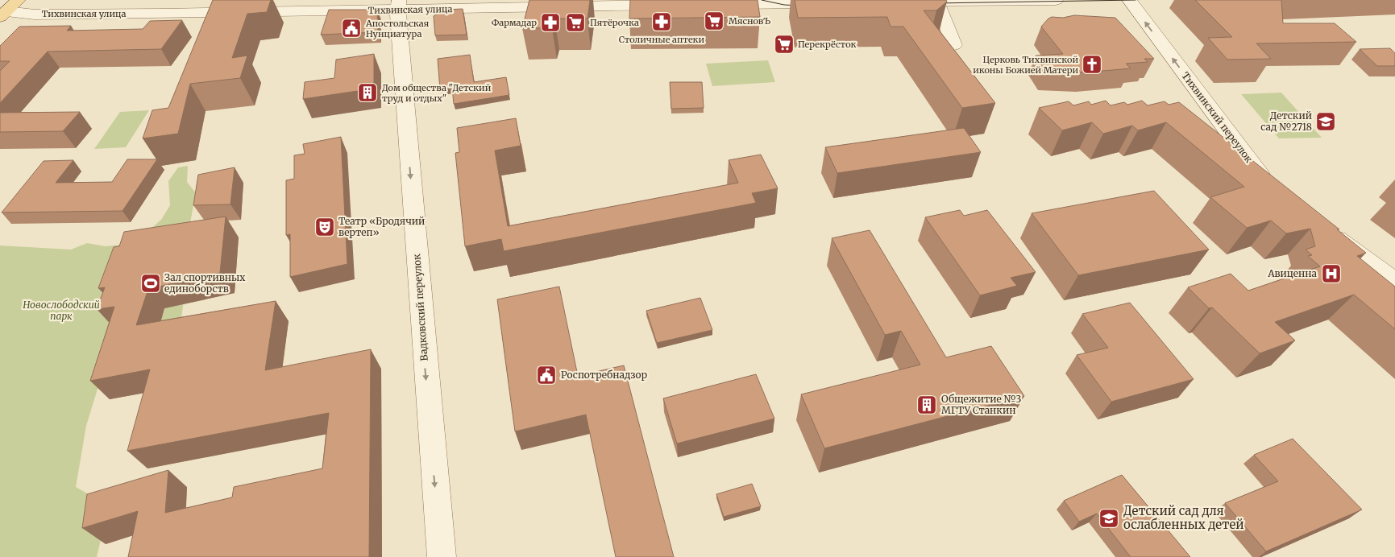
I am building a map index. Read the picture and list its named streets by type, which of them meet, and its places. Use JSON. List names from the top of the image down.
{
  "streets": {
    "street": ["Тихвинская улица", "Тихвинский переулок", "Вадковский переулок"]
  },
  "crossings": [
    ["Тихвинская улица", "Вадковский переулок"]
  ],
  "one_way": ["Тихвинский переулок", "Вадковский переулок"],
  "parks": ["Новослободский парк"],
  "places": {
    "supermarket": ["МясновЪ", "Пятёрочка", "Перекрёсток"],
    "pharmacy": ["Столичные аптеки", "Фармадар"],
    "public building": ["Апостольская Нунциатура", "Роспотребнадзор"],
    "church": ["Церковь Тихвинской иконы Божией Матери"],
    "building": ["Дом общества \"Детский труд и отдых\"", "Общежитие №3 МГТУ Станкин"],
    "school or university": ["Детский сад №2718", "Детский сад для ослабленных детей"],
    "theatre": ["Театр «Бродячий вертеп»"],
    "hospital": ["Авиценна"],
    "sports": ["Зал спортивных единоборств"]
  }
}
